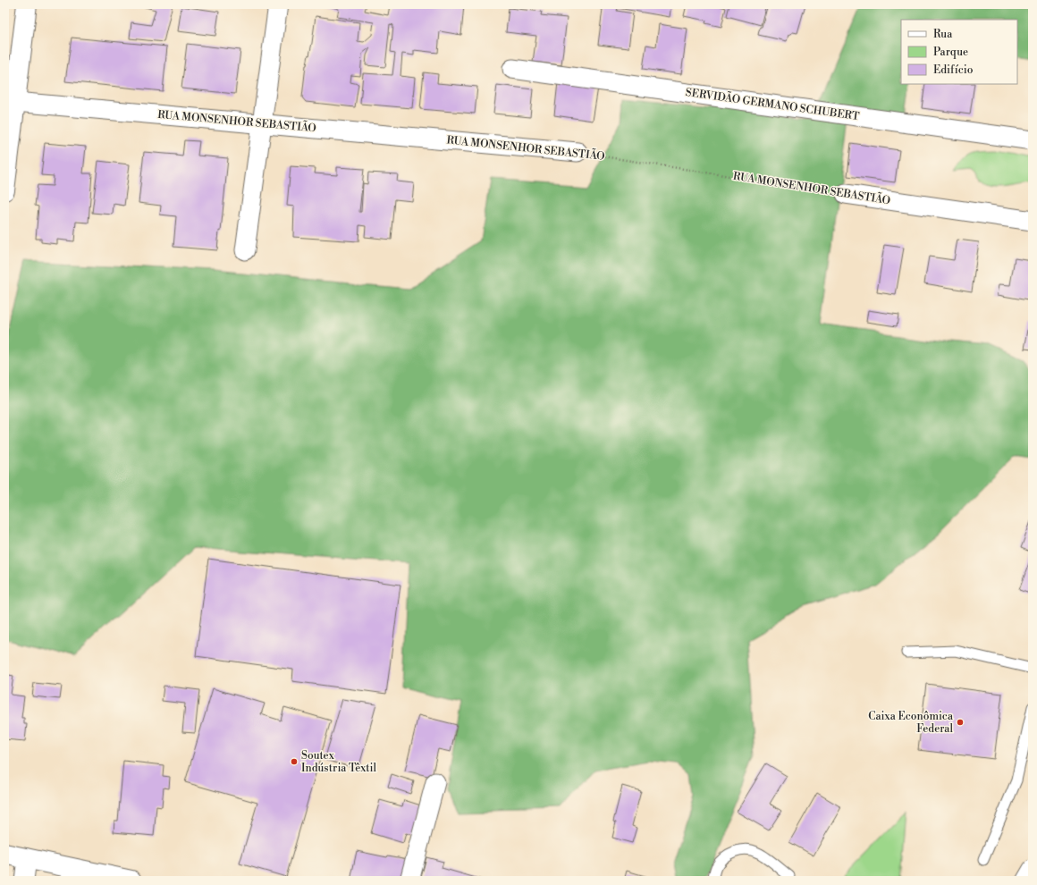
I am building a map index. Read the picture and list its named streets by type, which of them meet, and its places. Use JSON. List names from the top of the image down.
{
  "streets": {
    "street": ["SERVIDÃO GERMANO SCHUBERT", "RUA MONSENHOR SEBASTIÃO"]
  },
  "places": ["Caixa Econômica Federal", "Soutex Indústria Têxtil"],
  "legend": ["Rua", "Parque", "Edifício"]
}
